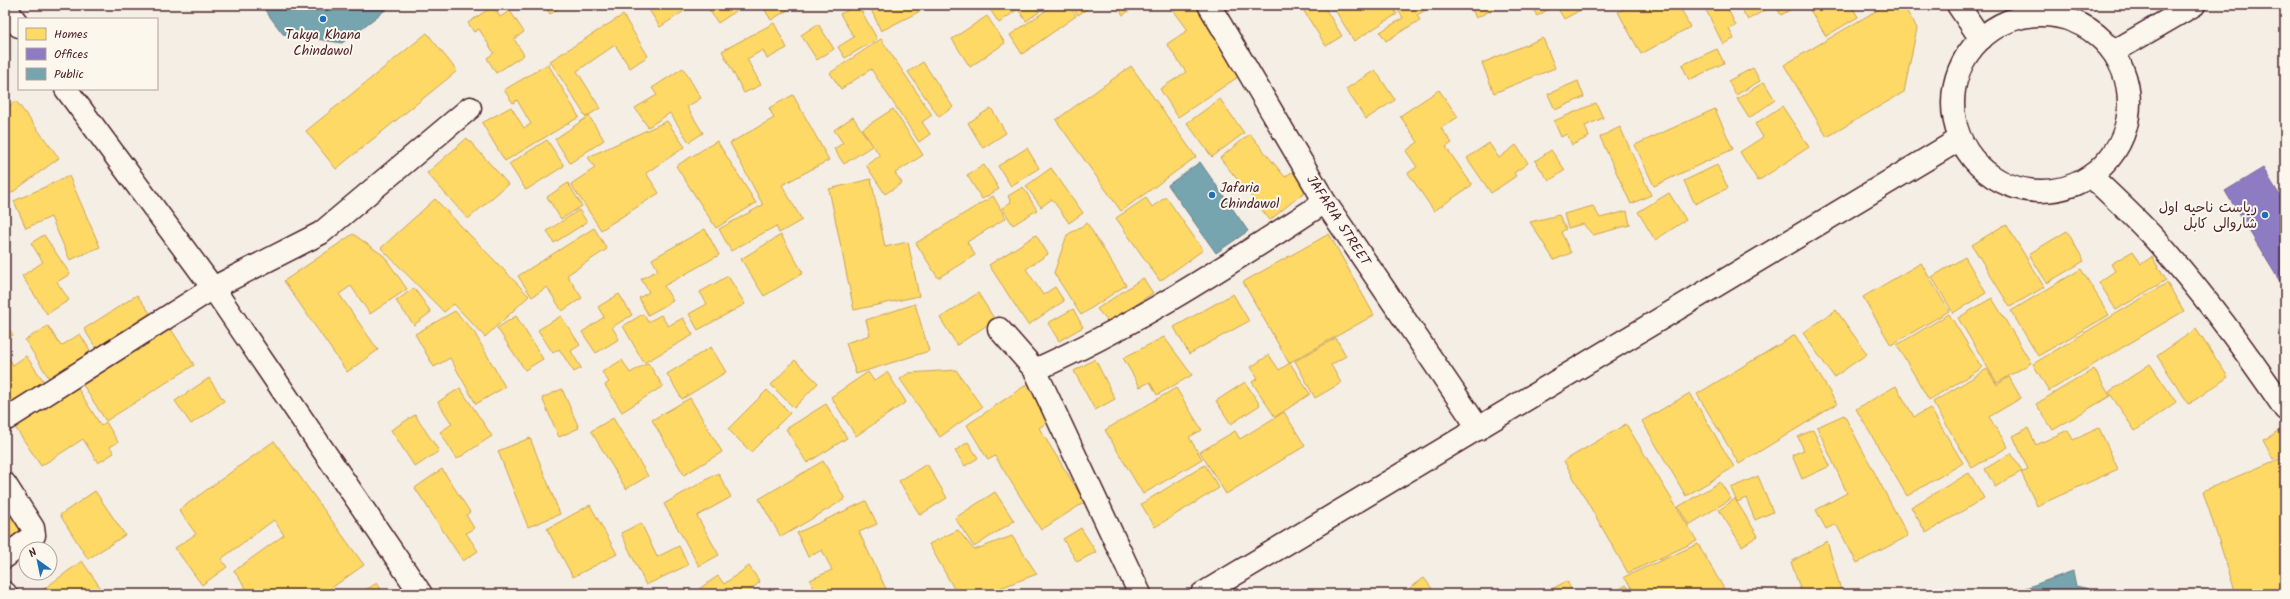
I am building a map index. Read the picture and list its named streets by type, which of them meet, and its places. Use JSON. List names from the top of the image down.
{
  "streets": {
    "street": ["JAFARIA STREET"]
  },
  "places": ["Takya Khana Chindawol", "Jafaria Chindawol", "ریاست ناحیه اول شاروالی کابل"],
  "legend": ["Homes", "Offices", "Public"],
  "north": "top left"
}
